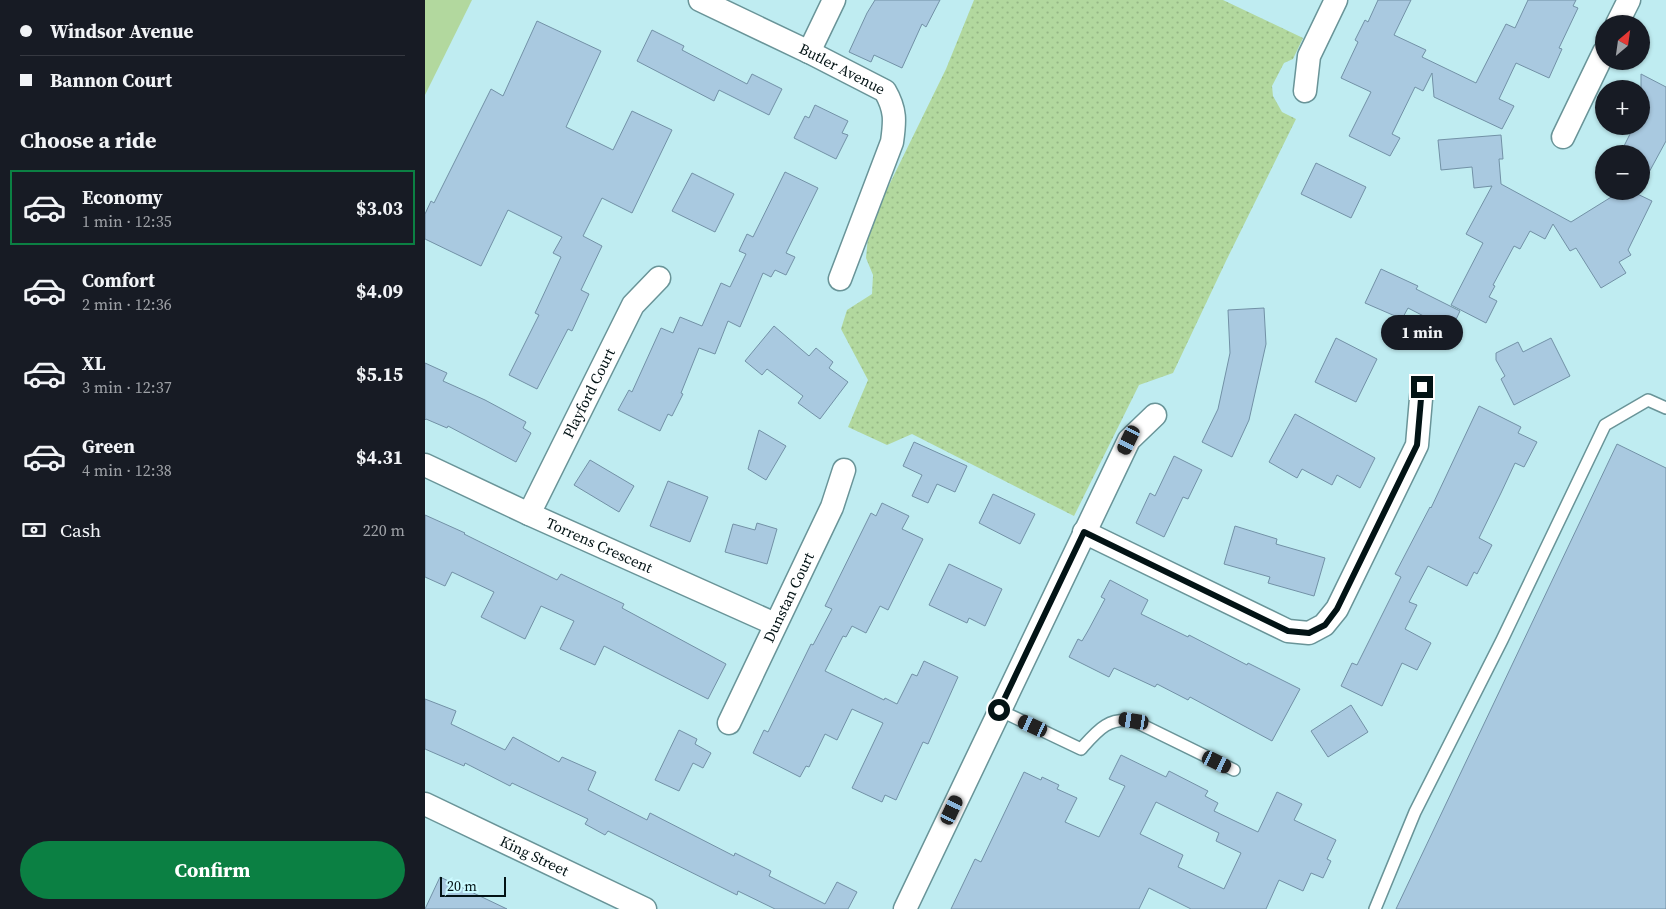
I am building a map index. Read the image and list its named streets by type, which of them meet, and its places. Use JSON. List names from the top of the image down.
{
  "streets": {
    "street": [
      "Butler Avenue",
      "Playford Court",
      "Torrens Crescent",
      "Dunstan Court",
      "King Street"
    ]
  },
  "crossings": [
    ["Playford Court", "Torrens Crescent"],
    ["Torrens Crescent", "Dunstan Court"]
  ],
  "scale_bar": "20 m",
  "north": "top right",
  "page": {
    "banner": ["Windsor Avenue", "Bannon Court"],
    "map_buttons": ["+", "−"],
    "heading": "Choose a ride",
    "list": [
      {
        "name": "Economy",
        "note": "1 min · 12:35",
        "value": "$3.03"
      },
      {
        "name": "Comfort",
        "note": "2 min · 12:36",
        "value": "$4.09"
      },
      {
        "name": "XL",
        "note": "3 min · 12:37",
        "value": "$5.15"
      },
      {
        "name": "Green",
        "note": "4 min · 12:38",
        "value": "$4.31"
      }
    ],
    "bubble": "1 min",
    "pay": ["Cash", "220 m"],
    "buttons": "Confirm",
    "scale": "20 m"
  }
}
